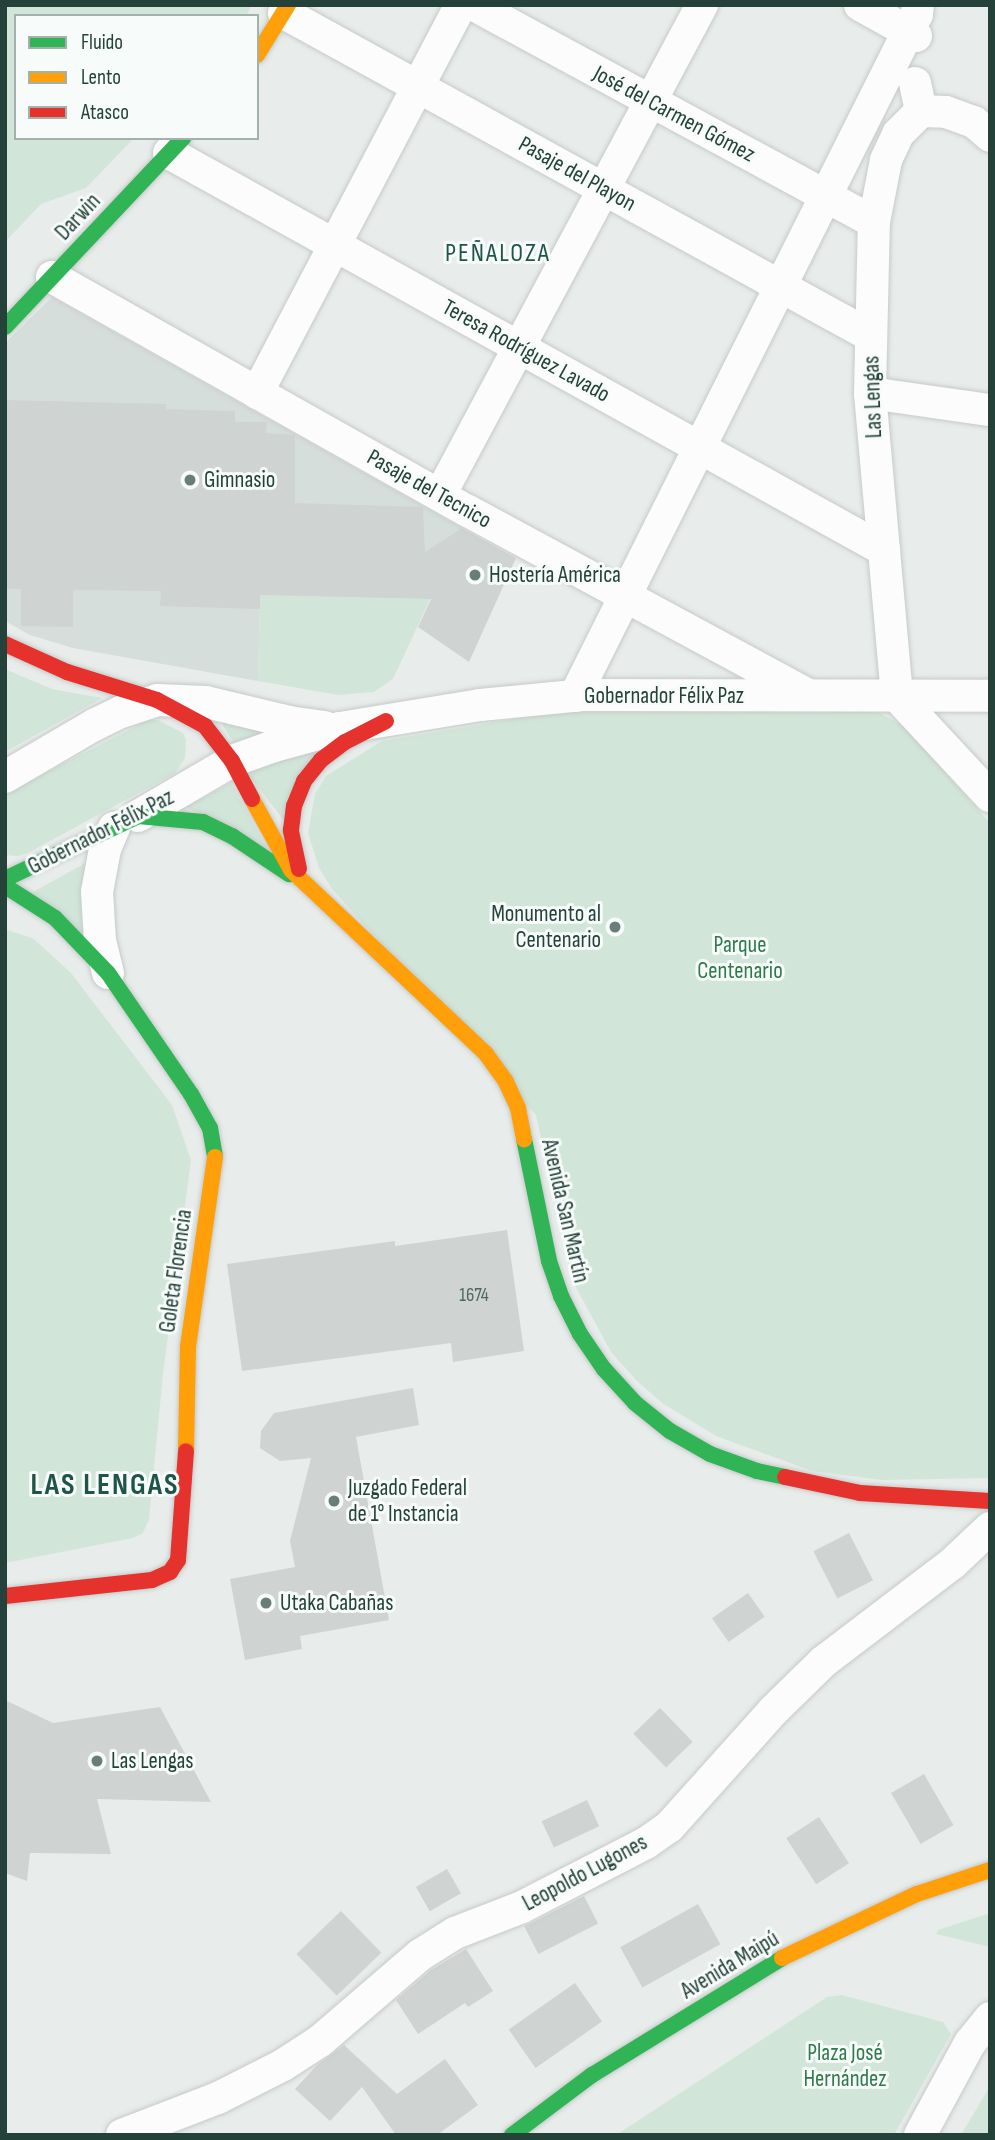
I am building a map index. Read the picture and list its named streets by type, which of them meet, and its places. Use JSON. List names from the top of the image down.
{
  "streets": {
    "main road": [
      "Darwin",
      "Gobernador Félix Paz",
      "Avenida San Martín",
      "Goleta Florencia",
      "Avenida Maipú"
    ],
    "street": [
      "José del Carmen Gómez",
      "Pasaje del Playon",
      "Teresa Rodríguez Lavado",
      "Las Lengas",
      "Pasaje del Tecnico",
      "Leopoldo Lugones"
    ]
  },
  "crossings": [
    ["José del Carmen Gómez", "Las Lengas"],
    ["Pasaje del Playon", "Las Lengas"],
    ["Darwin", "Teresa Rodríguez Lavado"],
    ["Darwin", "Pasaje del Tecnico"],
    ["Teresa Rodríguez Lavado", "Las Lengas"],
    ["Las Lengas", "Gobernador Félix Paz"],
    ["Pasaje del Tecnico", "Gobernador Félix Paz"],
    ["Gobernador Félix Paz", "Avenida San Martín"]
  ],
  "districts": ["PEÑALOZA", "LAS LENGAS"],
  "parks": ["Parque Centenario", "Plaza José Hernández"],
  "places": [
    "Gimnasio",
    "Hostería América",
    "Monumento al Centenario",
    "Juzgado Federal de 1° Instancia",
    "Utaka Cabañas",
    "Las Lengas"
  ],
  "house_numbers": ["1674"],
  "legend": ["Fluido", "Lento", "Atasco"]
}
